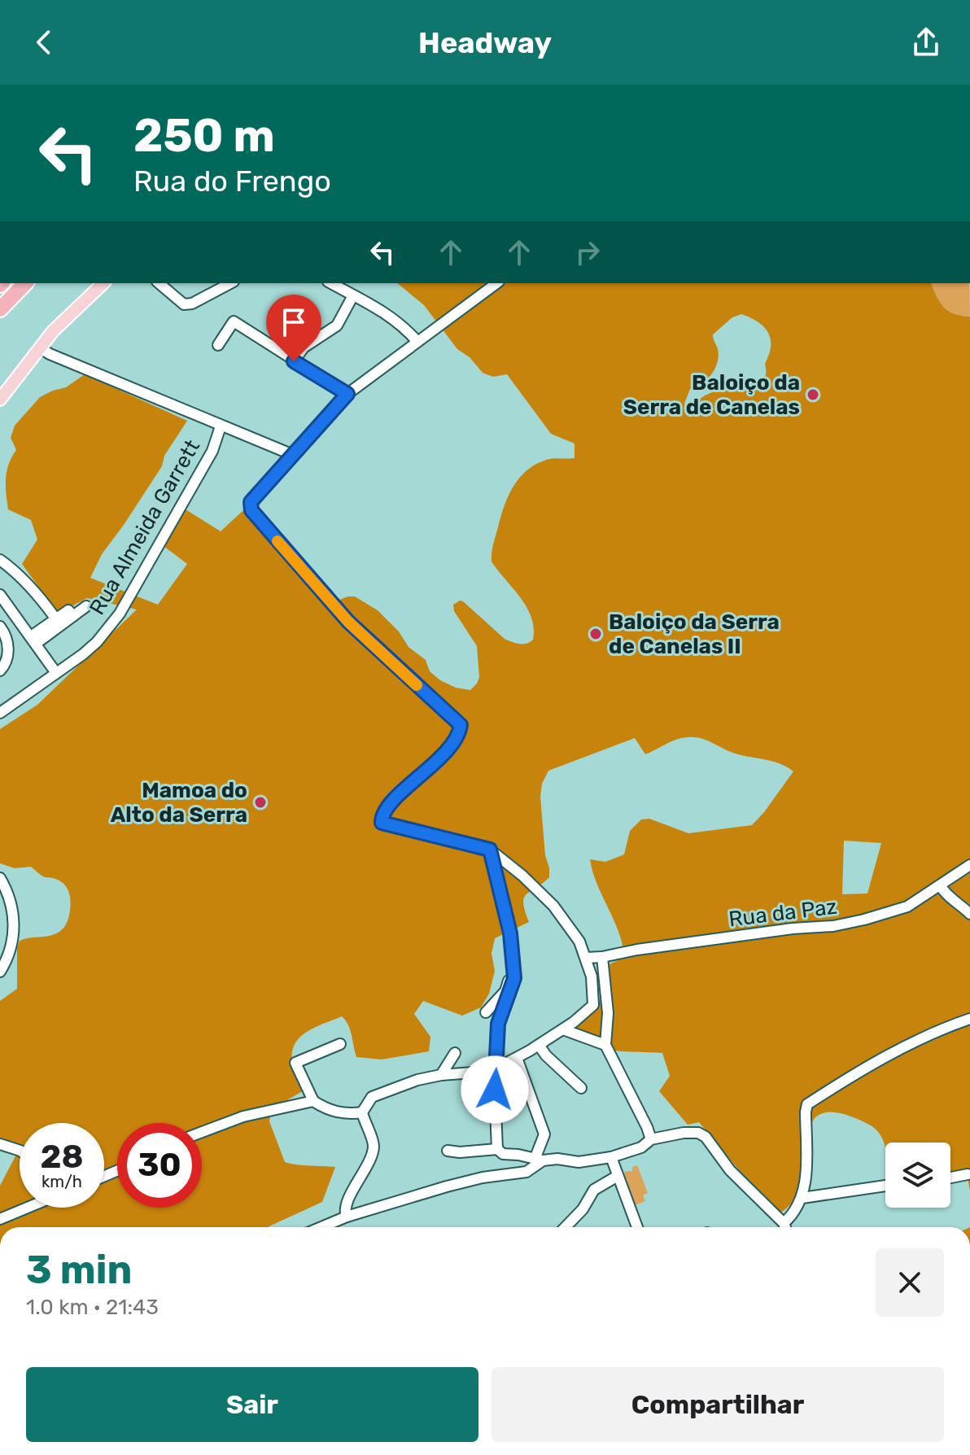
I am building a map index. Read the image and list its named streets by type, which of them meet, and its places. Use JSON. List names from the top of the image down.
{
  "streets": {
    "street": ["Rua Almeida Garrett", "Rua da Paz"]
  },
  "places": ["Baloiço da Serra de Canelas", "Baloiço da Serra de Canelas II", "Mamoa do Alto da Serra"],
  "page": {
    "header": "Headway",
    "turn": ["250 m", "Rua do Frengo"],
    "speed": "28 km/h",
    "limit": "30",
    "heading": ["3 min", "1.0 km · 21:43"],
    "buttons": ["Sair", "Compartilhar"]
  }
}
